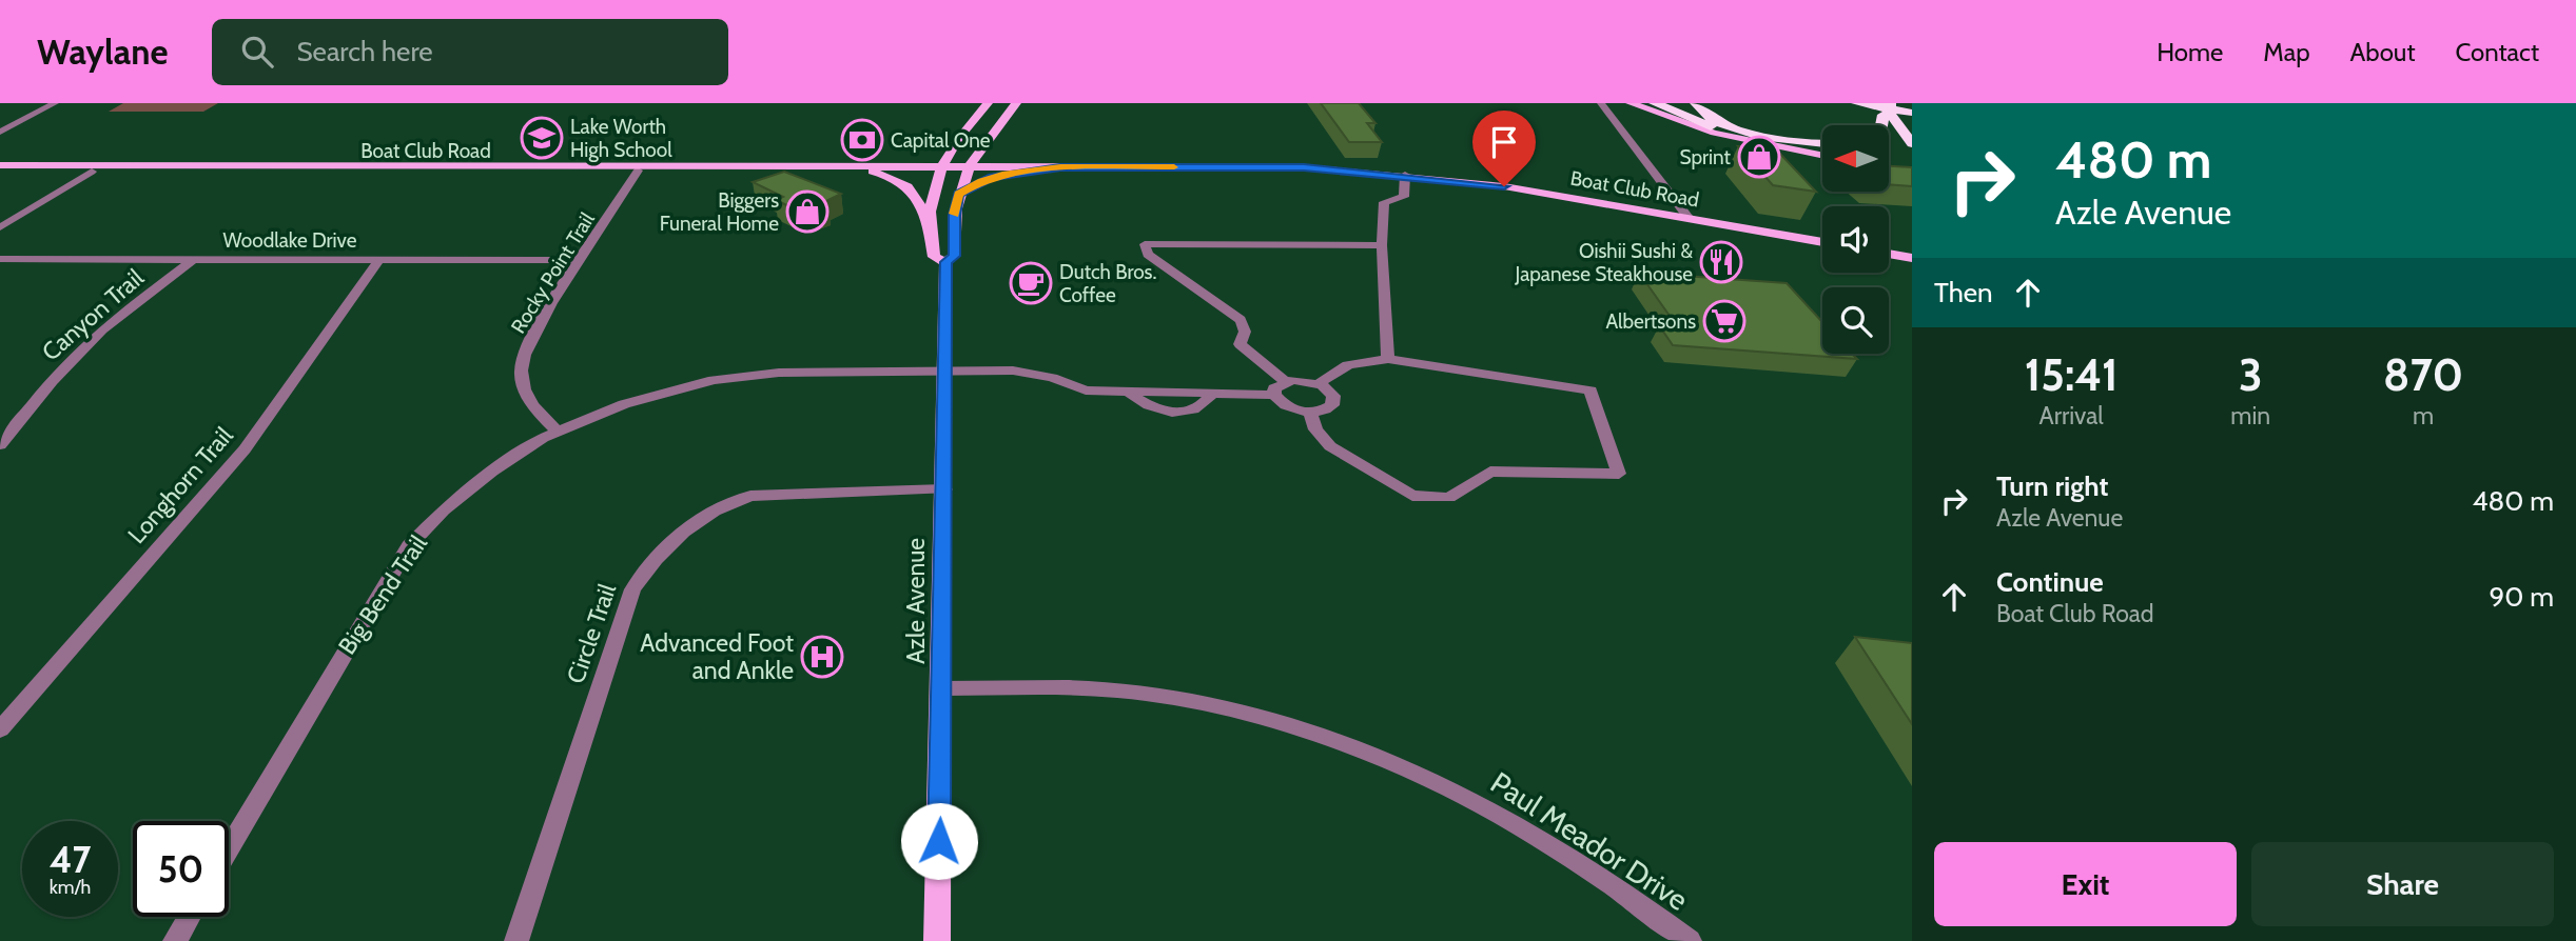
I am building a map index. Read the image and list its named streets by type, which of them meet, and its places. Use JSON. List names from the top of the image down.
{
  "streets": {
    "main road": ["Boat Club Road", "Azle Avenue"],
    "street": [
      "Woodlake Drive",
      "Rocky Point Trail",
      "Canyon Trail",
      "Longhorn Trail",
      "Big Bend Trail",
      "Circle Trail",
      "Paul Meador Drive"
    ]
  },
  "crossings": [
    ["Boat Club Road", "Rocky Point Trail"],
    ["Boat Club Road", "Azle Avenue"],
    ["Woodlake Drive", "Rocky Point Trail"],
    ["Woodlake Drive", "Canyon Trail"],
    ["Woodlake Drive", "Longhorn Trail"],
    ["Rocky Point Trail", "Big Bend Trail"],
    ["Big Bend Trail", "Azle Avenue"],
    ["Azle Avenue", "Circle Trail"],
    ["Azle Avenue", "Paul Meador Drive"]
  ],
  "places": {
    "school or university": ["Lake Worth High School"],
    "bank": ["Capital One"],
    "shop": ["Sprint", "Biggers Funeral Home"],
    "restaurant": ["Oishii Sushi & Japanese Steakhouse"],
    "cafe": ["Dutch Bros. Coffee"],
    "supermarket": ["Albertsons"],
    "hospital": ["Advanced Foot and Ankle"]
  },
  "north": "left",
  "page": {
    "header": "Waylane",
    "search": "Search here",
    "nav": [
      "Home",
      "Map",
      "About",
      "Contact"
    ],
    "turn": ["480 m", "Azle Avenue"],
    "then": "Then",
    "eta": [
      "15:41",
      "Arrival",
      "3",
      "min",
      "870",
      "m"
    ],
    "list": [
      {
        "name": "Turn right",
        "note": "Azle Avenue",
        "value": "480 m"
      },
      {
        "name": "Continue",
        "note": "Boat Club Road",
        "value": "90 m"
      }
    ],
    "speed": "47 km/h",
    "limit": "50",
    "buttons": ["Exit", "Share"]
  }
}
